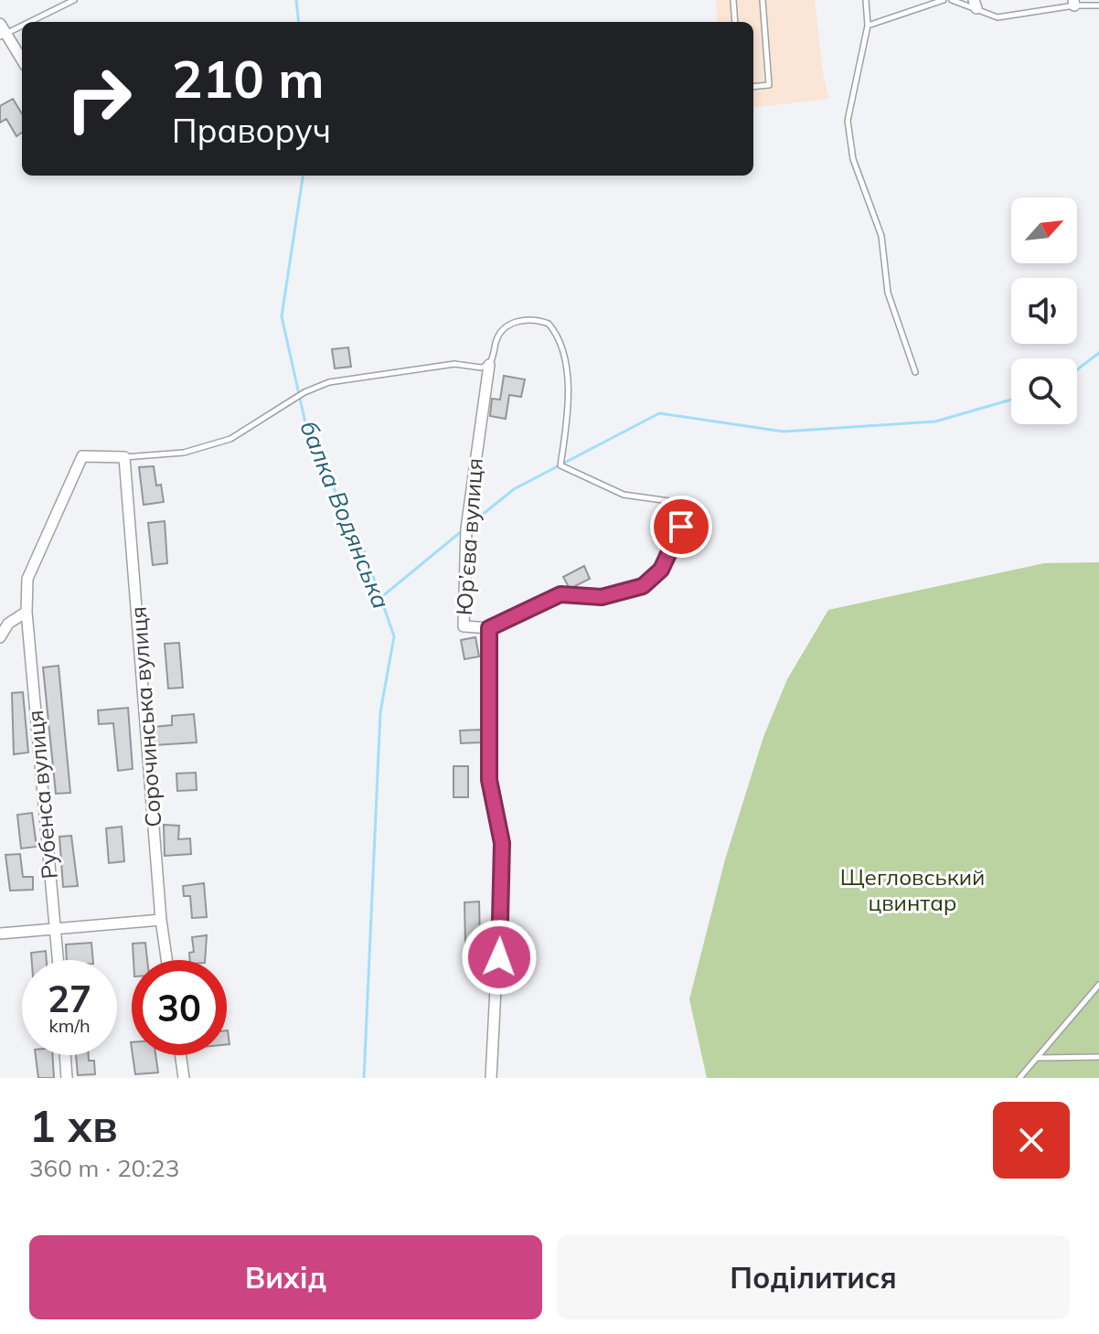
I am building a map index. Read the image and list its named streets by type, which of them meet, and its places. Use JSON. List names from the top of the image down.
{
  "streets": {
    "street": ["Юр’єва вулиця", "Сорочинська вулиця", "Рубенса вулиця"]
  },
  "crossings": [
    ["Сорочинська вулиця", "Рубенса вулиця"]
  ],
  "water": ["балка Водянська"],
  "parks": ["Щегловський цвинтар"],
  "north": "top right",
  "page": {
    "turn": ["210 m", "Праворуч"],
    "speed": "27 km/h",
    "limit": "30",
    "heading": ["1 хв", "360 m · 20:23"],
    "buttons": ["Вихід", "Поділитися"]
  }
}
